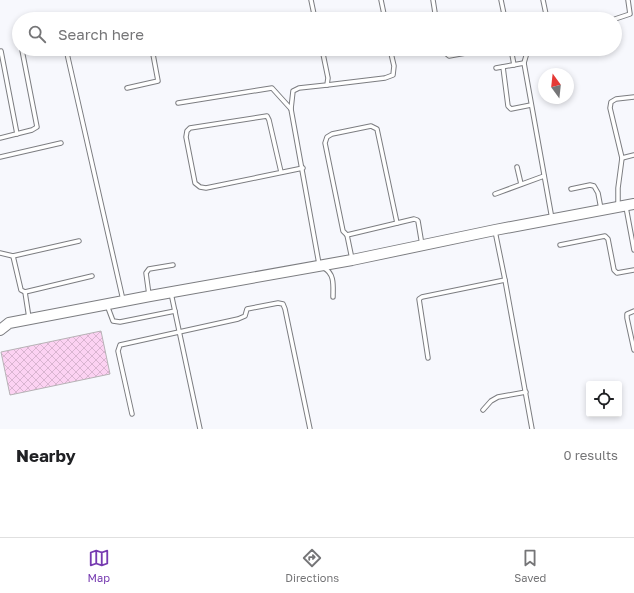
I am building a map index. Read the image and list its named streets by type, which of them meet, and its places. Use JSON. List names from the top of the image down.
{
  "north": "top",
  "page": {
    "search": "Search here",
    "heading": ["Nearby", "0 results"],
    "nav": ["Map", "Directions", "Saved"]
  }
}
